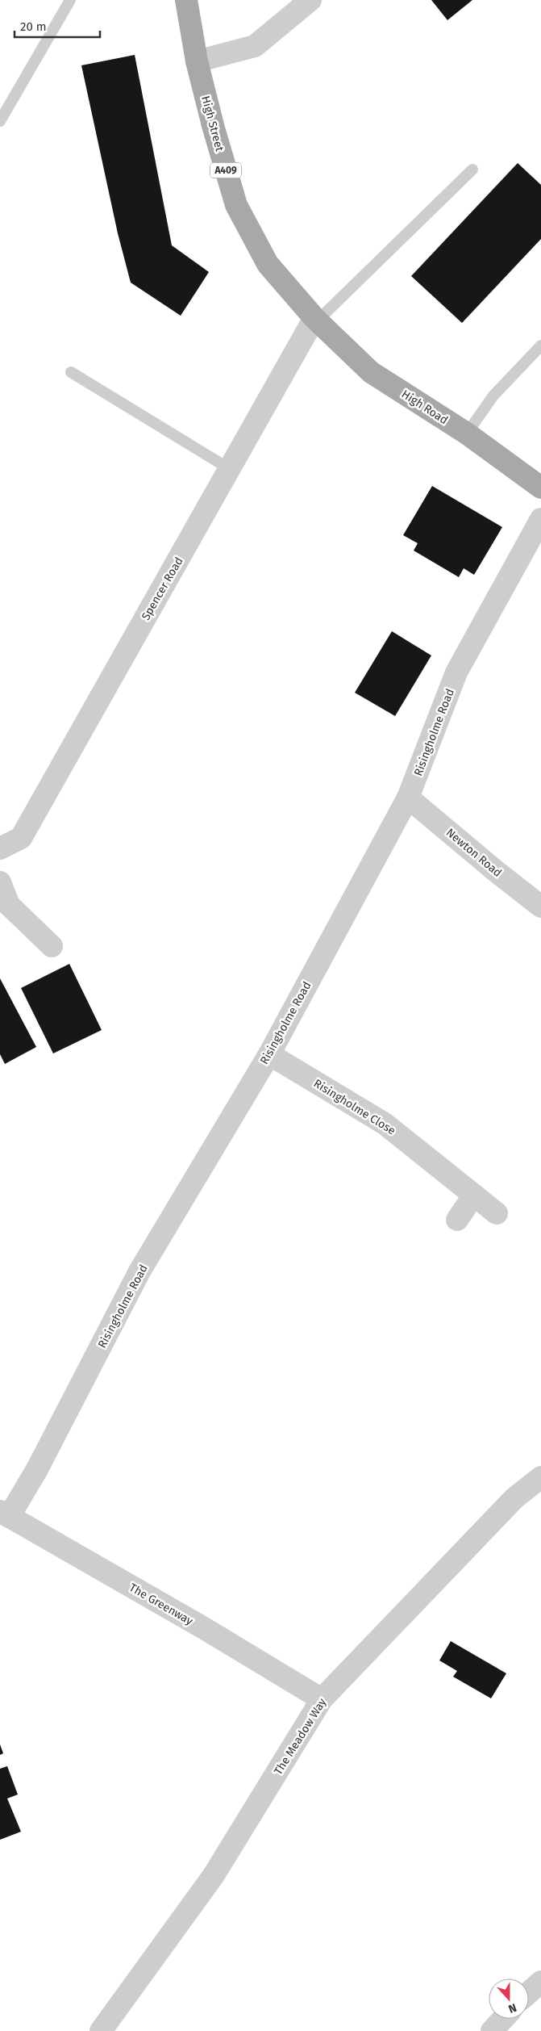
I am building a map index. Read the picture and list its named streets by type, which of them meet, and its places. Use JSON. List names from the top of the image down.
{
  "streets": {
    "main road": ["High Street", "A409", "High Road"],
    "street": [
      "Spencer Road",
      "Risingholme Road",
      "Newton Road",
      "Risingholme Close",
      "The Greenway",
      "The Meadow Way"
    ]
  },
  "crossings": [
    ["High Street", "High Road"],
    ["High Street", "Spencer Road"],
    ["High Road", "Spencer Road"],
    ["Risingholme Road", "Newton Road"],
    ["Risingholme Road", "Risingholme Close"],
    ["Risingholme Road", "The Greenway"],
    ["The Greenway", "The Meadow Way"]
  ],
  "scale_bar": "20 m",
  "north": "bottom"
}
